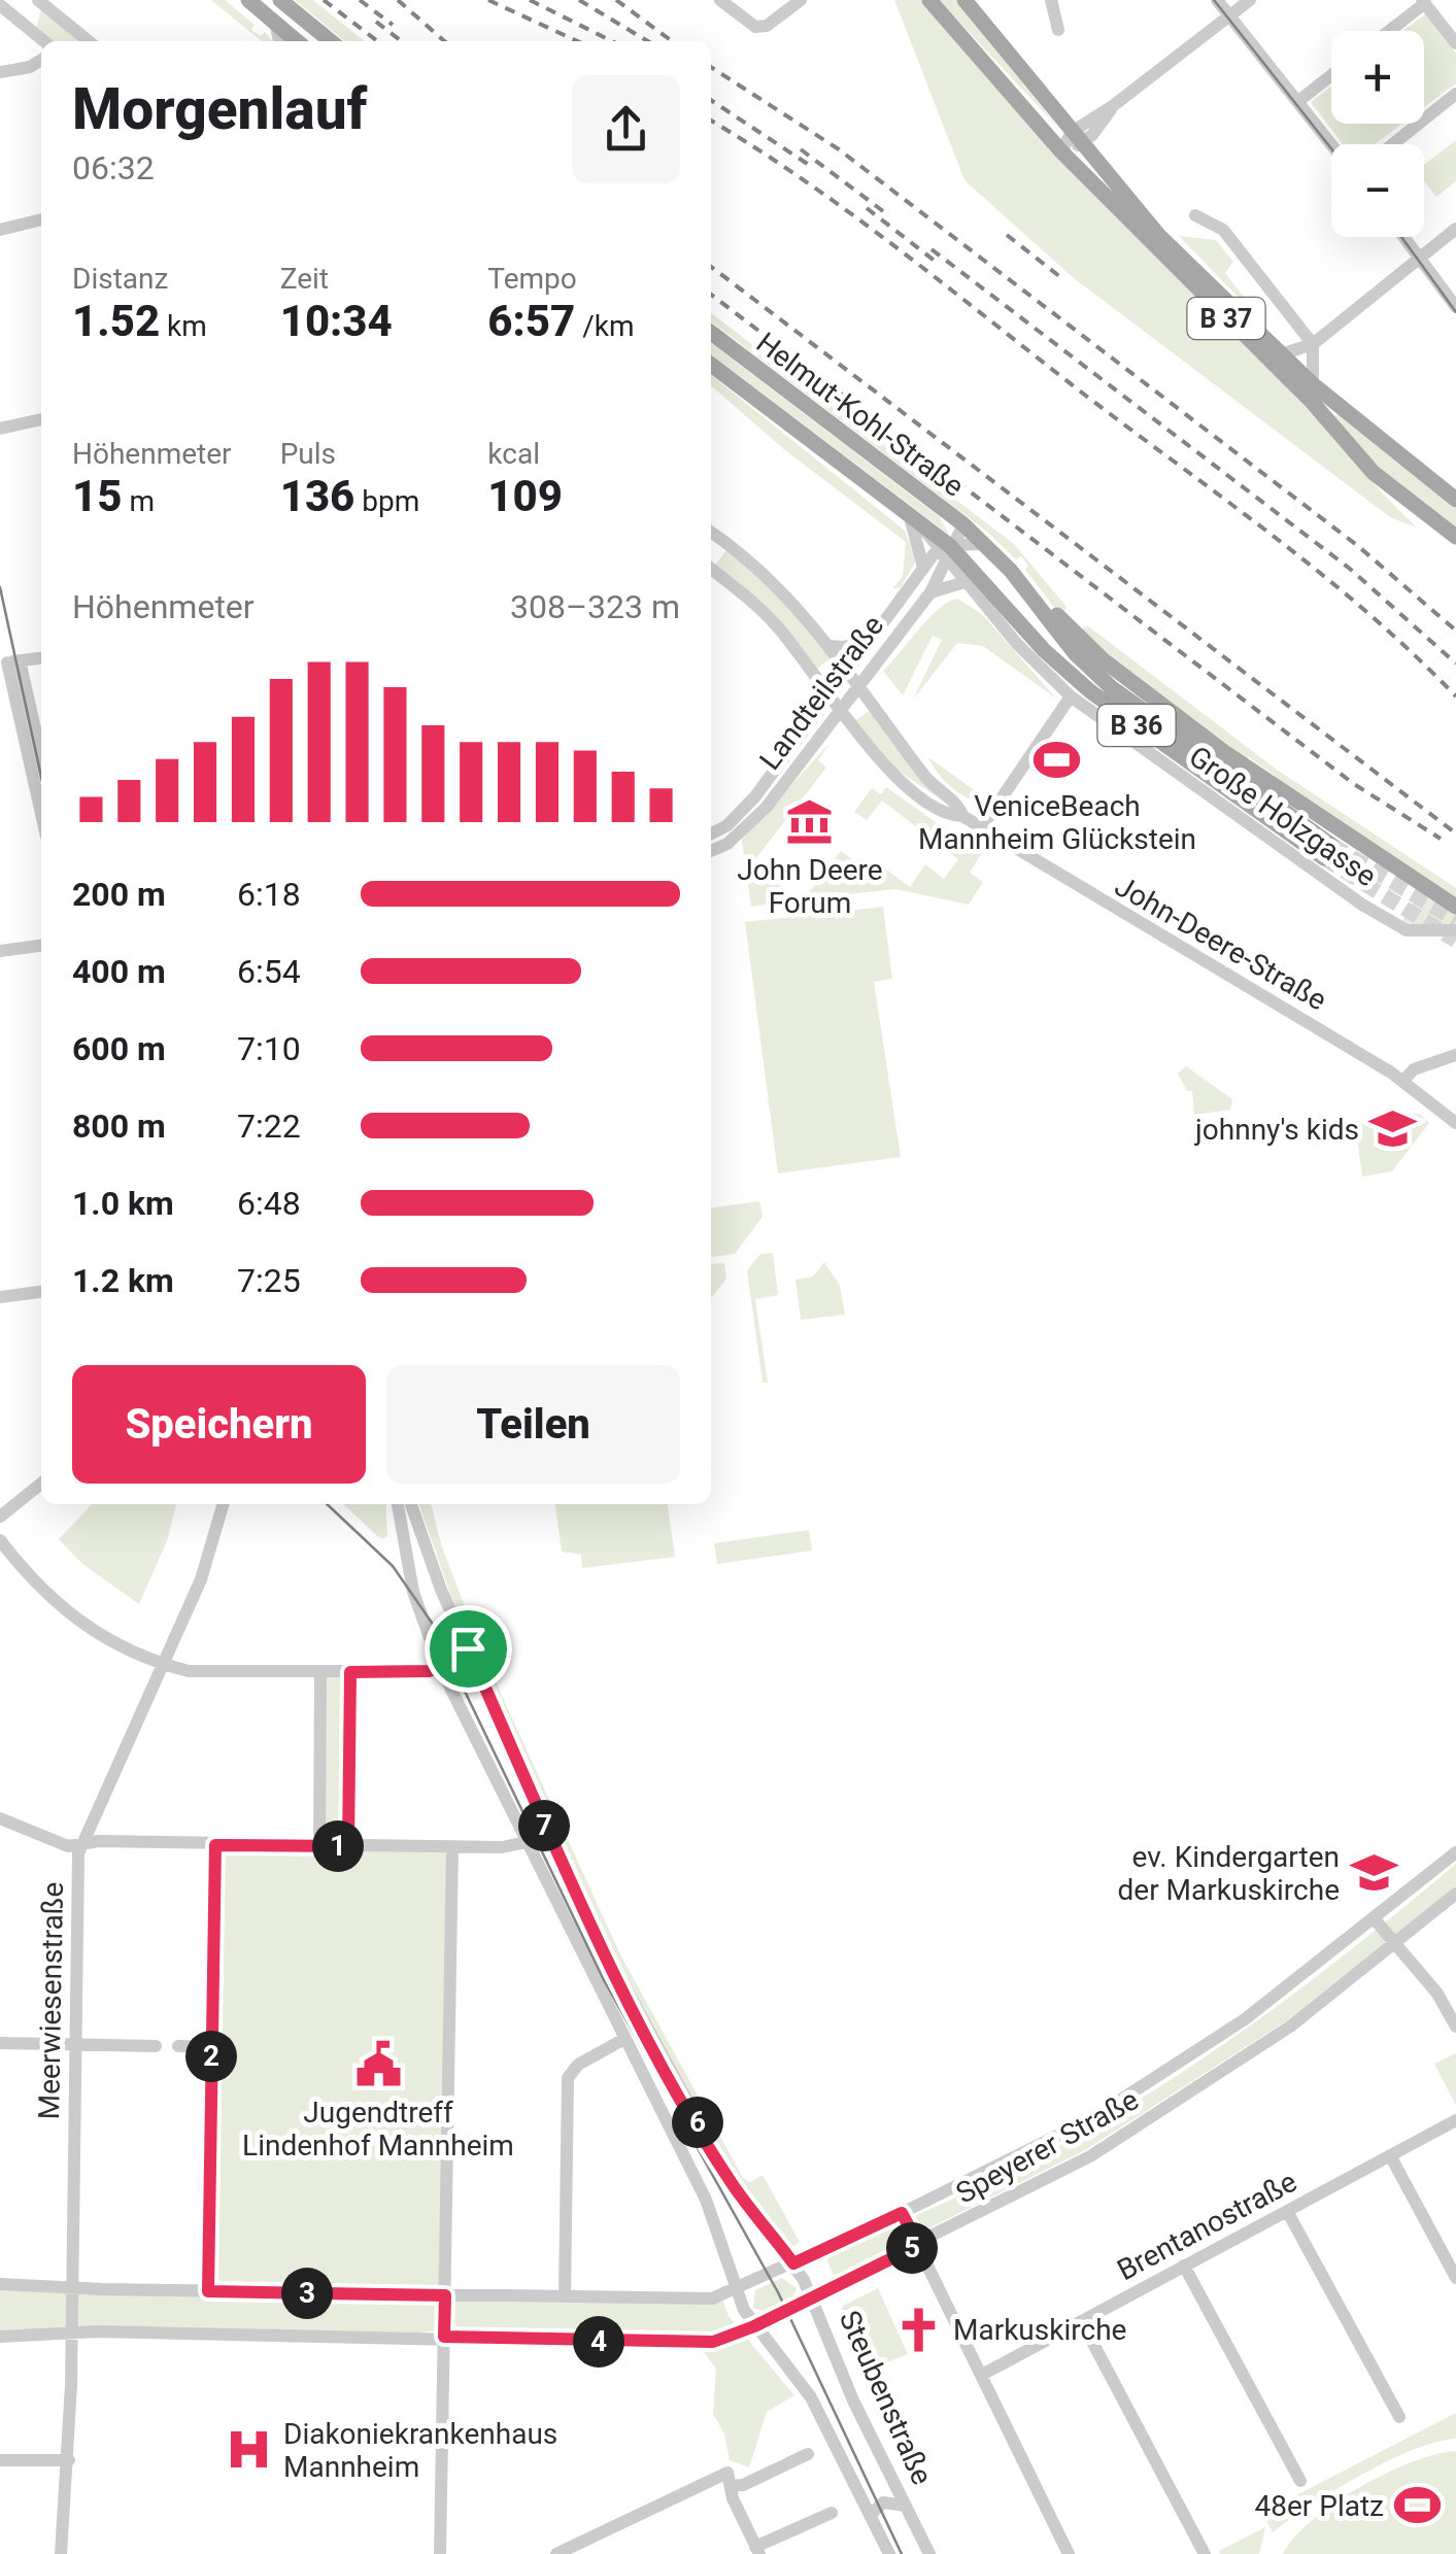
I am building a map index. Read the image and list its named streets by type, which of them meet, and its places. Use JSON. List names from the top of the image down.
{
  "streets": {
    "main road": ["B 37", "Helmut-Kohl-Straße", "B 36"],
    "street": [
      "Landteilstraße",
      "Große Holzgasse",
      "John-Deere-Straße",
      "Meerwiesenstraße",
      "Speyerer Straße",
      "Brentanostraße",
      "Steubenstraße"
    ]
  },
  "crossings": [
    ["Helmut-Kohl-Straße", "Landteilstraße"],
    ["Helmut-Kohl-Straße", "B 36"],
    ["Helmut-Kohl-Straße", "Große Holzgasse"],
    ["Landteilstraße", "B 36"],
    ["Landteilstraße", "Große Holzgasse"],
    ["Landteilstraße", "John-Deere-Straße"],
    ["B 36", "Große Holzgasse"],
    ["Meerwiesenstraße", "Speyerer Straße"],
    ["Speyerer Straße", "Steubenstraße"]
  ],
  "places": {
    "sports": ["VeniceBeach Mannheim Glückstein", "48er Platz"],
    "museum": ["John Deere Forum"],
    "school or university": ["johnny's kids", "ev. Kindergarten der Markuskirche"],
    "public building": ["Jugendtreff Lindenhof Mannheim"],
    "church": ["Markuskirche"],
    "hospital": ["Diakoniekrankenhaus Mannheim"]
  },
  "page": {
    "map_buttons": ["+", "−"],
    "heading": ["Morgenlauf", "06:32"],
    "stats": [
      ["Distanz", "1.52 km"],
      ["Zeit", "10:34"],
      ["Tempo", "6:57 /km"],
      ["Höhenmeter", "15 m"],
      ["Puls", "136 bpm"],
      ["kcal", "109"]
    ],
    "chart": ["Höhenmeter", "308–323 m"],
    "list": [
      {
        "name": "200 m",
        "note": "6:18"
      },
      {
        "name": "400 m",
        "note": "6:54"
      },
      {
        "name": "600 m",
        "note": "7:10"
      },
      {
        "name": "800 m",
        "note": "7:22"
      },
      {
        "name": "1.0 km",
        "note": "6:48"
      },
      {
        "name": "1.2 km",
        "note": "7:25"
      }
    ],
    "buttons": ["Speichern", "Teilen"],
    "pins": [
      "7",
      "1",
      "2",
      "6",
      "5",
      "3",
      "4"
    ]
  }
}
